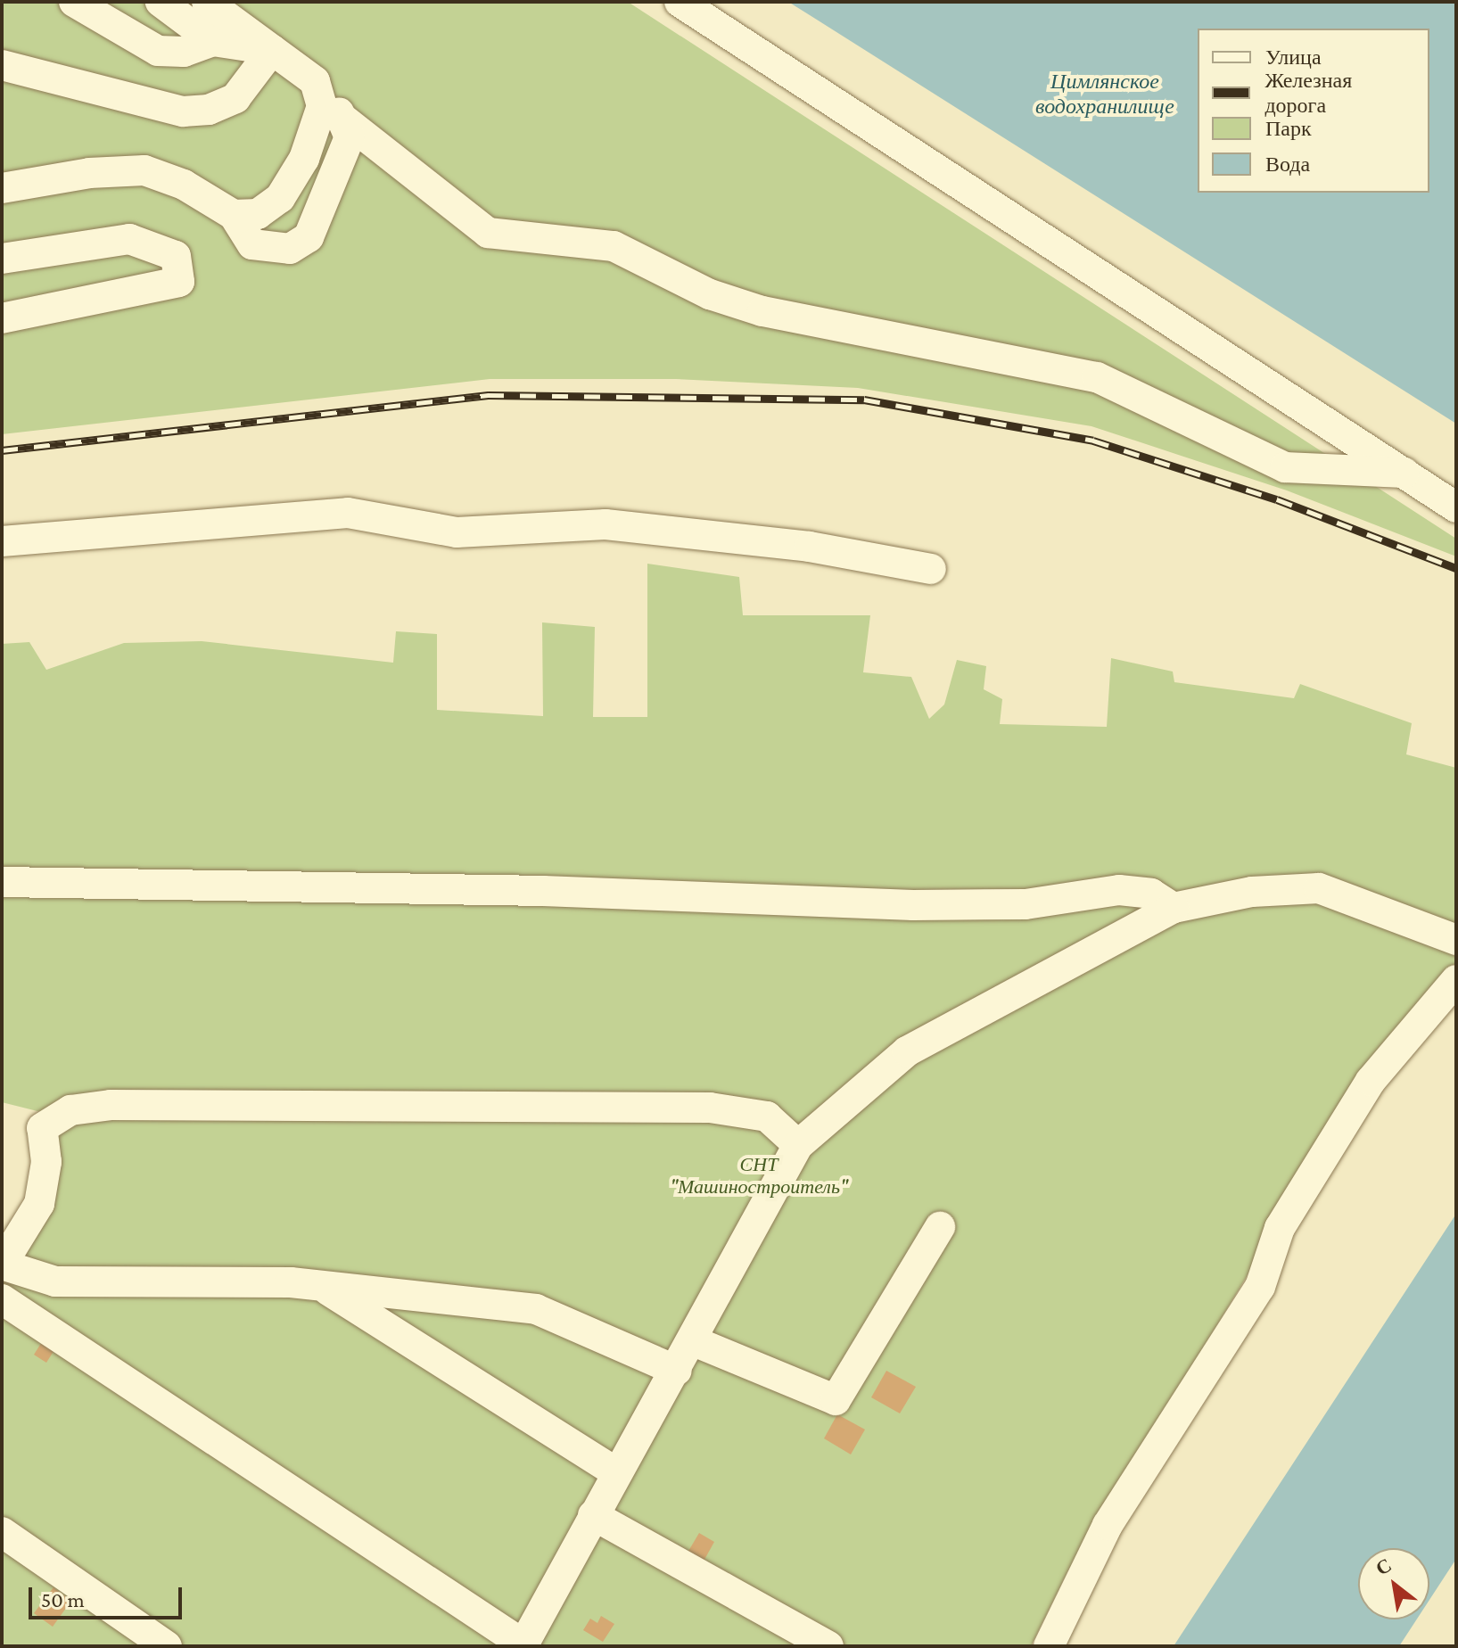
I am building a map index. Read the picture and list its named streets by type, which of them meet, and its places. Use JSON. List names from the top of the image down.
{
  "water": ["Цимлянское водохранилище"],
  "parks": ["СНТ \"Машиностроитель\""],
  "legend": [
    "Улица",
    "Железная дорога",
    "Парк",
    "Вода"
  ],
  "scale_bar": "50 m",
  "north": "top left"
}
